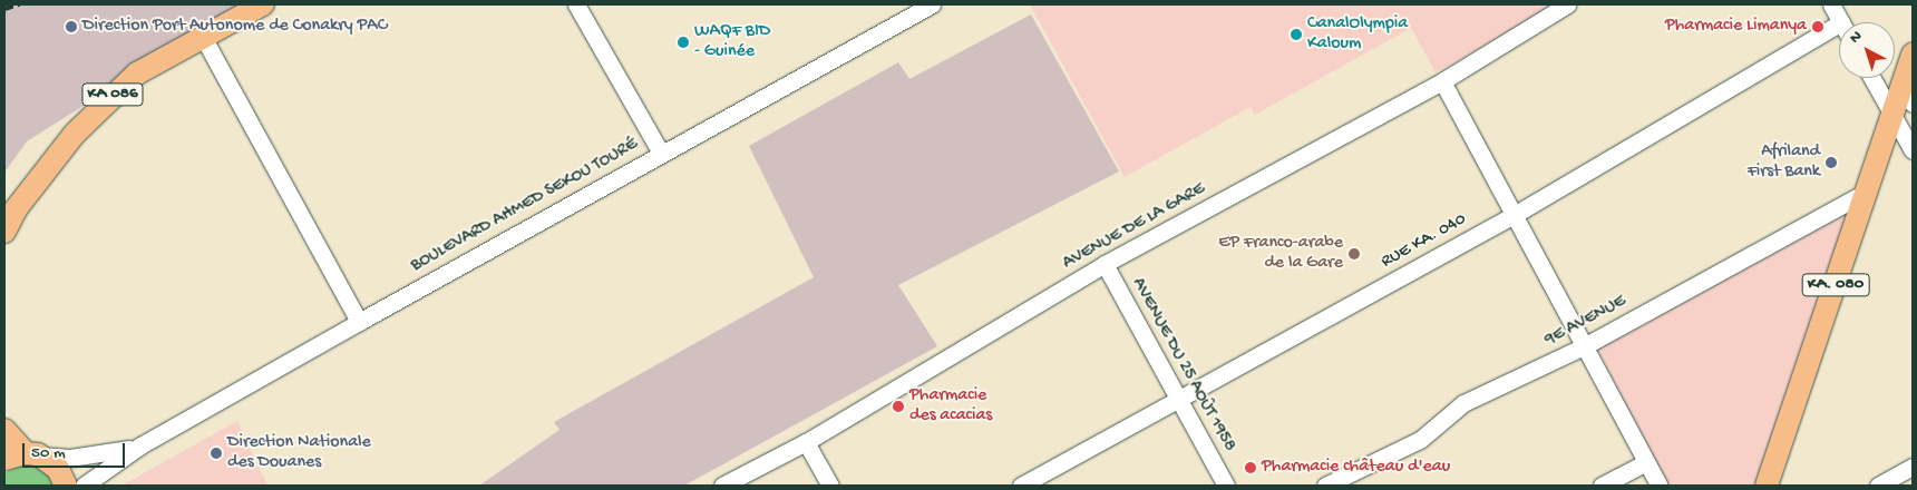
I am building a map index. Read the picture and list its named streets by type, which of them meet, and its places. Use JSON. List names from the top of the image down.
{
  "streets": {
    "main road": ["KA 086", "KA. 080"],
    "street": [
      "BOULEVARD AHMED SEKOU TOURÉ",
      "AVENUE DE LA GARE",
      "RUE KA. 040",
      "9E AVENUE",
      "AVENUE DU 25 AOÛT 1958"
    ]
  },
  "crossings": [
    ["AVENUE DE LA GARE", "AVENUE DU 25 AOÛT 1958"],
    ["RUE KA. 040", "AVENUE DU 25 AOÛT 1958"],
    ["KA. 080", "9E AVENUE"]
  ],
  "places": [
    "Direction Port Autonome de Conakry PAC",
    "Pharmacie Limanya",
    "CanalOlympia Kaloum",
    "WAQF BID - Guinée",
    "Afriland First Bank",
    "EP Franco-arabe de la Gare",
    "Pharmacie des acacias",
    "Direction Nationale des Douanes",
    "Pharmacie château d'eau"
  ],
  "scale_bar": "50 m",
  "north": "top left"
}
